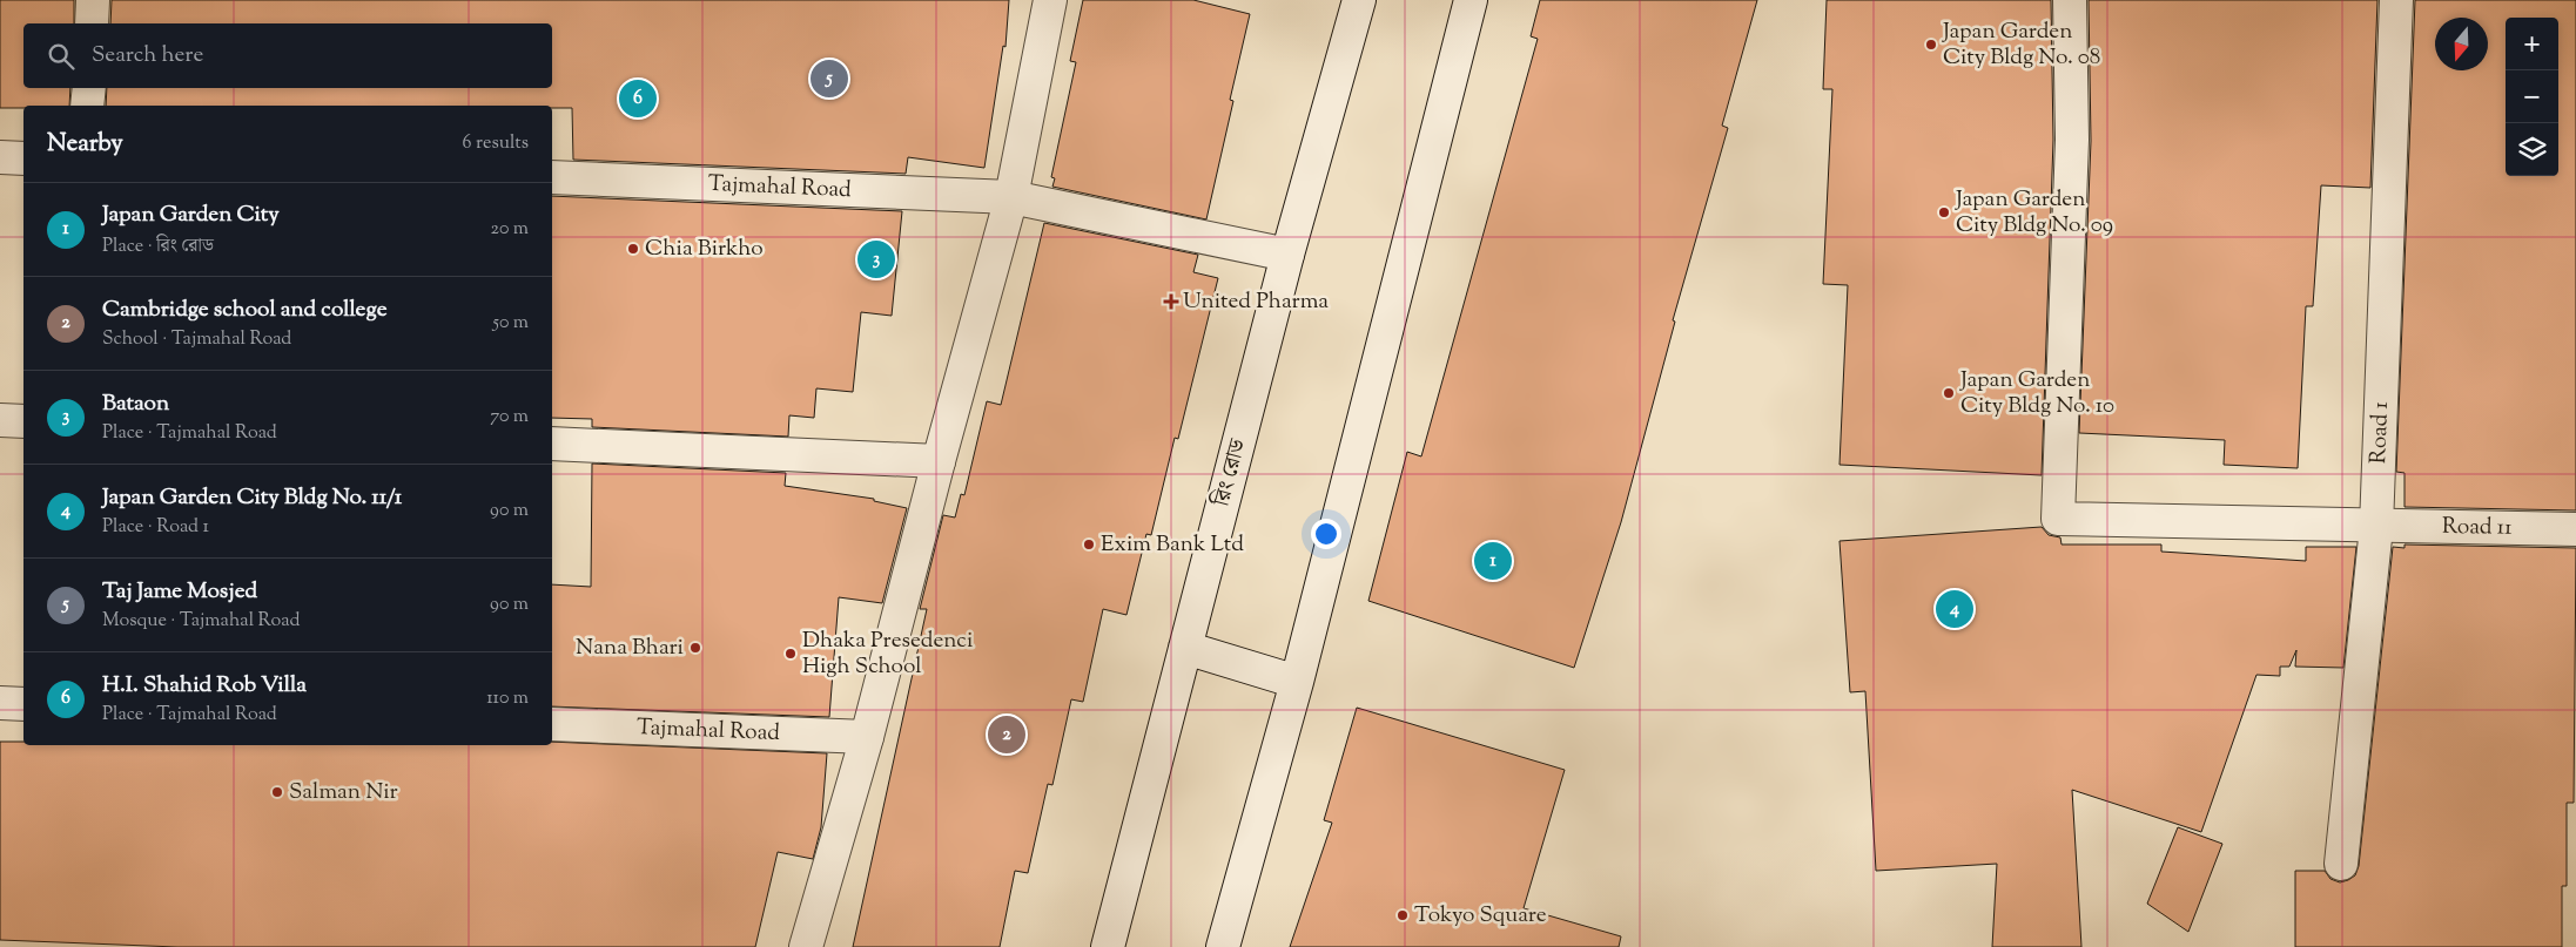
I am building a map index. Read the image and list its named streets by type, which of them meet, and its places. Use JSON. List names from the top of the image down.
{
  "streets": {
    "street": [
      "Tajmahal Road",
      "Road 1",
      "রিং রোড",
      "Road 11"
    ]
  },
  "crossings": [
    ["Tajmahal Road", "রিং রোড"],
    ["Road 1", "Road 11"]
  ],
  "places": {
    "other": [
      "Japan Garden City Bldg No. 08",
      "Japan Garden City Bldg No. 09",
      "Chia Birkho",
      "Japan Garden City Bldg No. 10",
      "Exim Bank Ltd",
      "Nana Bhari",
      "Dhaka Presedenci High School",
      "Salman Nir",
      "Tokyo Square"
    ],
    "health": ["United Pharma"]
  },
  "north": "bottom",
  "page": {
    "map_buttons": ["+", "−"],
    "search": "Search here",
    "pins": [
      "5",
      "6",
      "3",
      "1",
      "4",
      "2"
    ],
    "heading": ["Nearby", "6 results"],
    "list": [
      {
        "mark": "1",
        "name": "Japan Garden City",
        "note": "Place · রিং রোড",
        "value": "20 m"
      },
      {
        "mark": "2",
        "name": "Cambridge school and college",
        "note": "School · Tajmahal Road",
        "value": "50 m"
      },
      {
        "mark": "3",
        "name": "Bataon",
        "note": "Place · Tajmahal Road",
        "value": "70 m"
      },
      {
        "mark": "4",
        "name": "Japan Garden City Bldg No. 11/1",
        "note": "Place · Road 1",
        "value": "90 m"
      },
      {
        "mark": "5",
        "name": "Taj Jame Mosjed",
        "note": "Mosque · Tajmahal Road",
        "value": "90 m"
      },
      {
        "mark": "6",
        "name": "H.I. Shahid Rob Villa",
        "note": "Place · Tajmahal Road",
        "value": "110 m"
      }
    ]
  }
}
